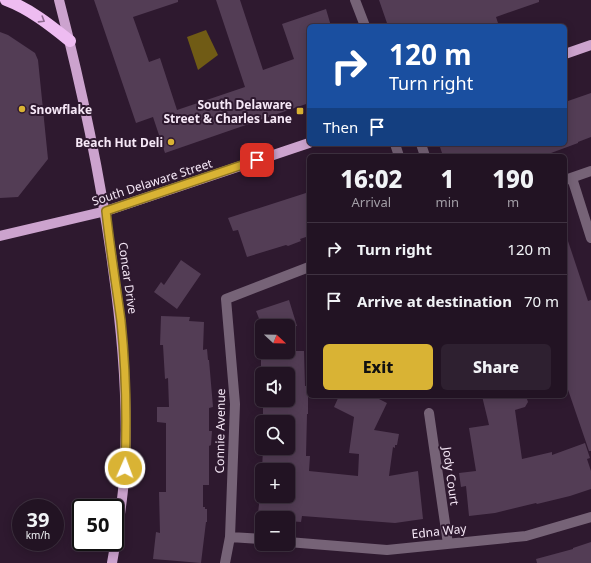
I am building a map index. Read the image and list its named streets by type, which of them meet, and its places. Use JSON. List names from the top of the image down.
{
  "streets": {
    "main road": ["South Delaware Street", "Concar Drive"],
    "street": ["Connie Avenue", "Jody Court", "Edna Way"]
  },
  "crossings": [
    ["South Delaware Street", "Concar Drive"],
    ["Jody Court", "Edna Way"]
  ],
  "places": {
    "other": ["Snowflake", "Beach Hut Deli"],
    "transit": ["South Delaware Street & Charles Lane"]
  },
  "north": "right",
  "page": {
    "turn": ["120 m", "Turn right"],
    "then": "Then",
    "eta": [
      "16:02",
      "Arrival",
      "1",
      "min",
      "190",
      "m"
    ],
    "list": [
      {
        "name": "Turn right",
        "value": "120 m"
      },
      {
        "name": "Arrive at destination",
        "value": "70 m"
      }
    ],
    "map_buttons": ["+", "−"],
    "buttons": ["Exit", "Share"],
    "speed": "39 km/h",
    "limit": "50"
  }
}
